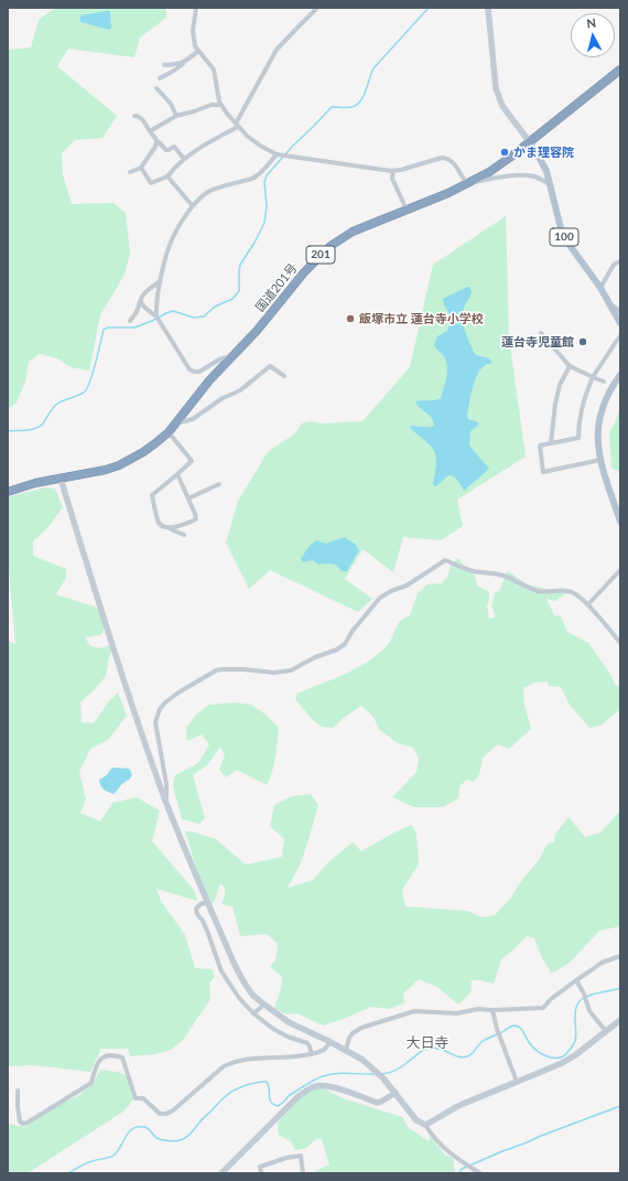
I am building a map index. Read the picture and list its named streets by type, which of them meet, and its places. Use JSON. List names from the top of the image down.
{
  "streets": {
    "highway": ["201", "国道201号"],
    "main road": ["100"]
  },
  "crossings": [
    ["100", "国道201号"]
  ],
  "districts": ["大日寺"],
  "places": ["かま理容院", "飯塚市立 蓮台寺小学校", "蓮台寺児童館"],
  "north": "top"
}
